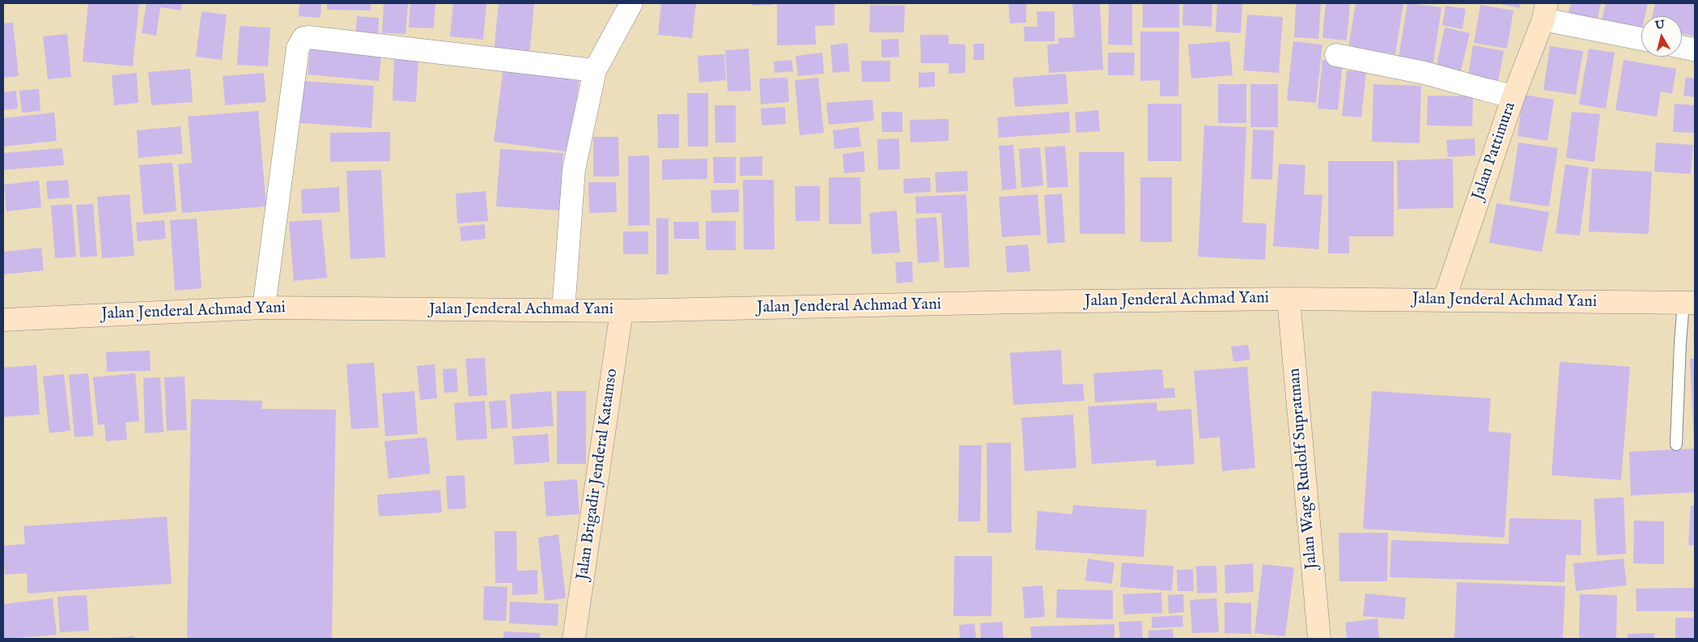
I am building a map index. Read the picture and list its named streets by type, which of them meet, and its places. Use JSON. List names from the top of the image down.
{
  "streets": {
    "main road": [
      "Jalan Pattimura",
      "Jalan Jenderal Achmad Yani",
      "Jalan Wage Rudolf Supratman",
      "Jalan Brigadir Jenderal Katamso"
    ]
  },
  "crossings": [
    ["Jalan Pattimura", "Jalan Jenderal Achmad Yani"],
    ["Jalan Jenderal Achmad Yani", "Jalan Wage Rudolf Supratman"],
    ["Jalan Jenderal Achmad Yani", "Jalan Brigadir Jenderal Katamso"]
  ],
  "north": "top"
}
